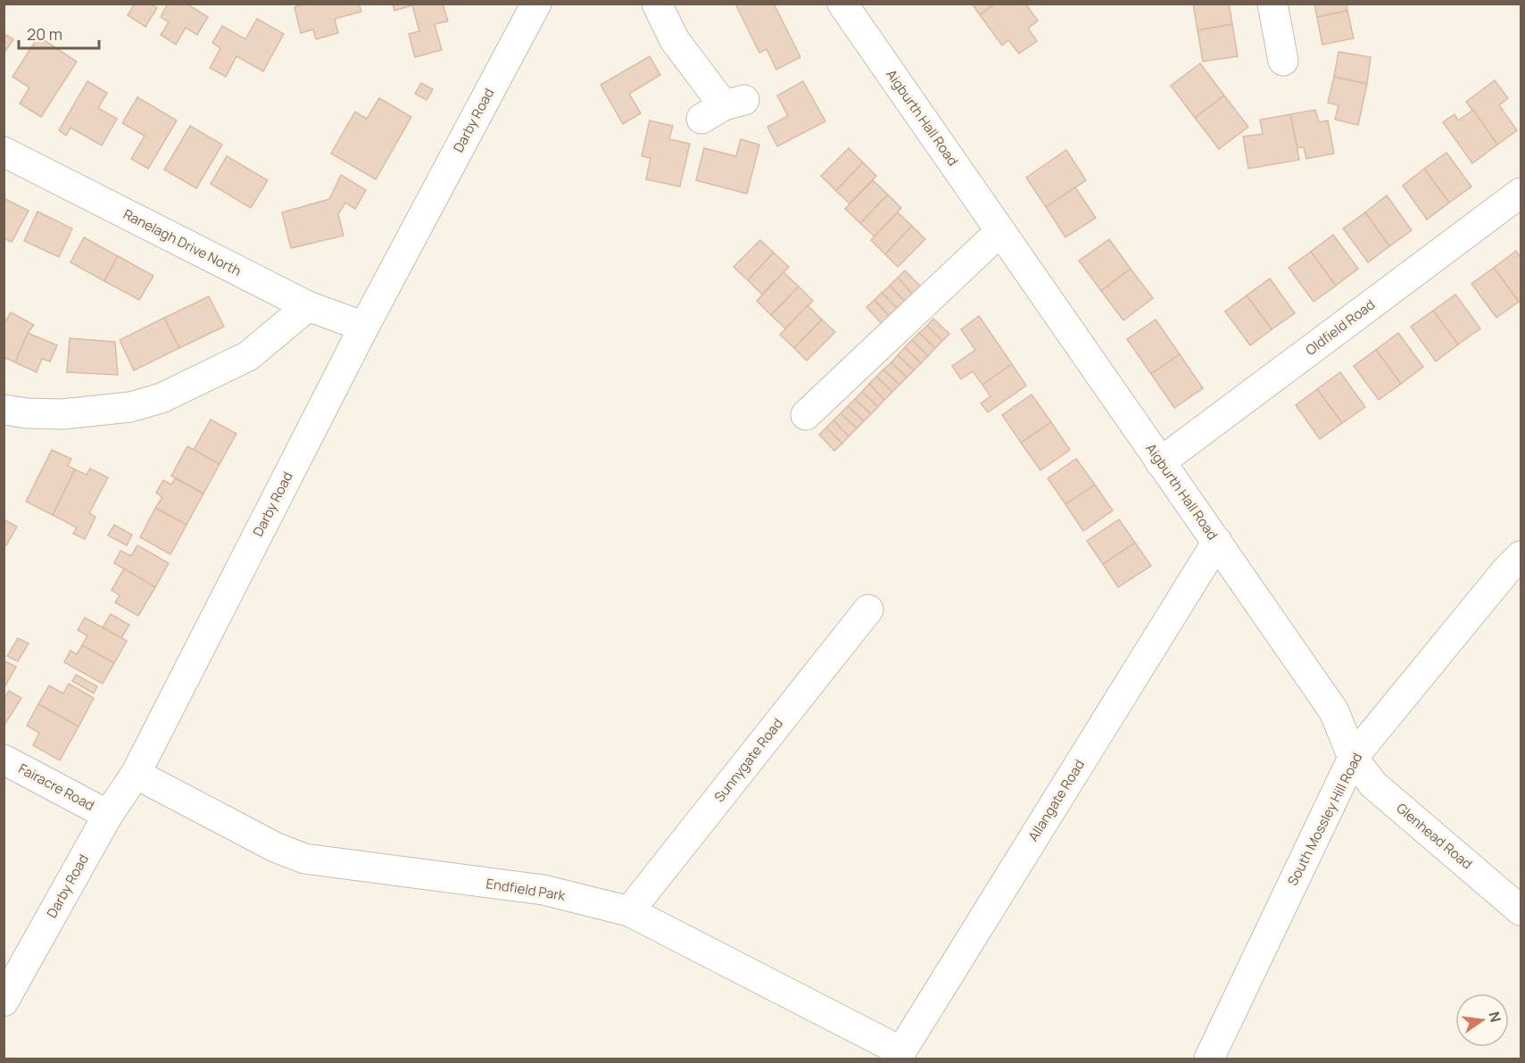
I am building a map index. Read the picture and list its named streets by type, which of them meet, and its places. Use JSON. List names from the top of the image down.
{
  "streets": {
    "street": [
      "Aigburth Hall Road",
      "Darby Road",
      "Ranelagh Drive North",
      "Oldfield Road",
      "Sunnygate Road",
      "Fairacre Road",
      "Allangate Road",
      "South Mossley Hill Road",
      "Glenhead Road",
      "Endfield Park"
    ]
  },
  "crossings": [
    ["Aigburth Hall Road", "Oldfield Road"],
    ["Aigburth Hall Road", "Allangate Road"],
    ["Aigburth Hall Road", "South Mossley Hill Road"],
    ["Aigburth Hall Road", "Glenhead Road"],
    ["Darby Road", "Ranelagh Drive North"],
    ["Darby Road", "Fairacre Road"],
    ["Darby Road", "Endfield Park"],
    ["Sunnygate Road", "Endfield Park"],
    ["Allangate Road", "Endfield Park"],
    ["South Mossley Hill Road", "Glenhead Road"]
  ],
  "scale_bar": "20 m",
  "north": "right"
}
